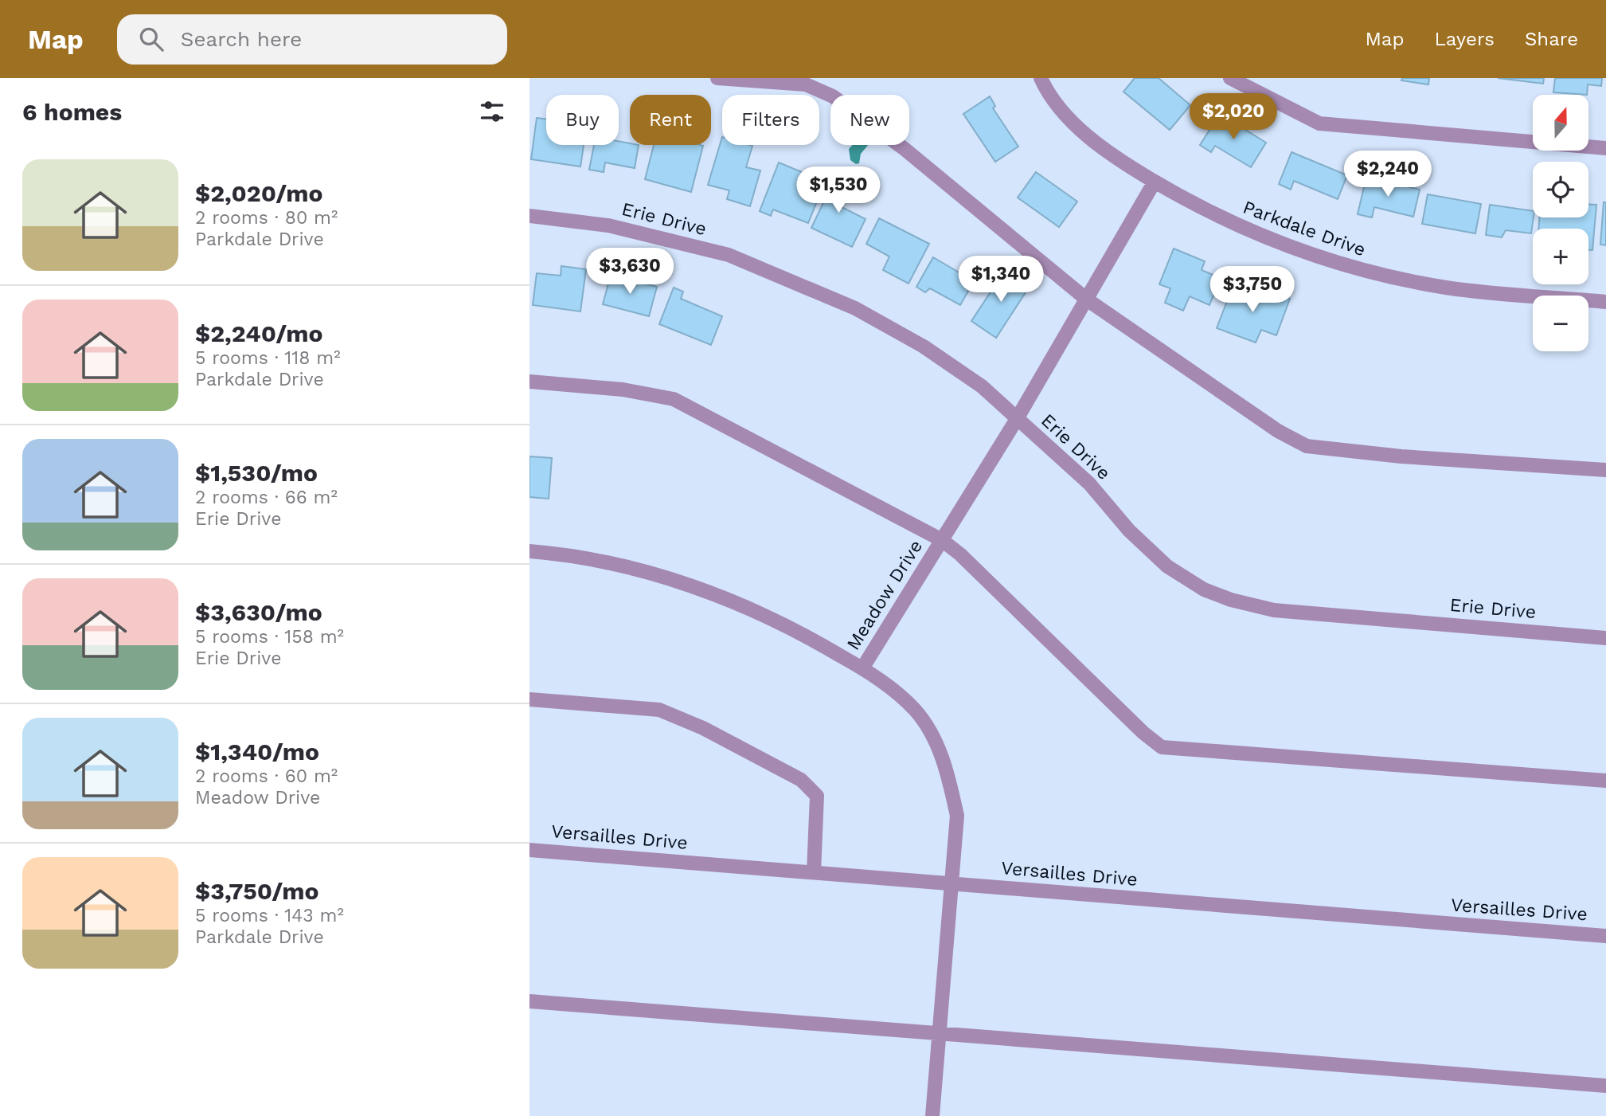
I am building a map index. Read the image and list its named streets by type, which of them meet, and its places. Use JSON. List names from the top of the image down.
{
  "streets": {
    "street": [
      "Erie Drive",
      "Parkdale Drive",
      "Meadow Drive",
      "Versailles Drive"
    ]
  },
  "crossings": [
    ["Erie Drive", "Meadow Drive"],
    ["Parkdale Drive", "Meadow Drive"],
    ["Meadow Drive", "Versailles Drive"]
  ],
  "north": "top",
  "page": {
    "header": "Map",
    "search": "Search here",
    "nav": ["Map", "Layers", "Share"],
    "heading": "6 homes",
    "price": [
      "$2,020",
      "$2,240",
      "$1,530",
      "$3,630",
      "$1,340",
      "$3,750"
    ],
    "map_buttons": ["+", "−"],
    "chip": [
      "Buy",
      "Rent",
      "Filters",
      "New"
    ],
    "list": [
      {
        "name": "$2,020/mo",
        "note": "2 rooms · 80 m² · Parkdale Drive"
      },
      {
        "name": "$2,240/mo",
        "note": "5 rooms · 118 m² · Parkdale Drive"
      },
      {
        "name": "$1,530/mo",
        "note": "2 rooms · 66 m² · Erie Drive"
      },
      {
        "name": "$3,630/mo",
        "note": "5 rooms · 158 m² · Erie Drive"
      },
      {
        "name": "$1,340/mo",
        "note": "2 rooms · 60 m² · Meadow Drive"
      },
      {
        "name": "$3,750/mo",
        "note": "5 rooms · 143 m² · Parkdale Drive"
      }
    ]
  }
}
